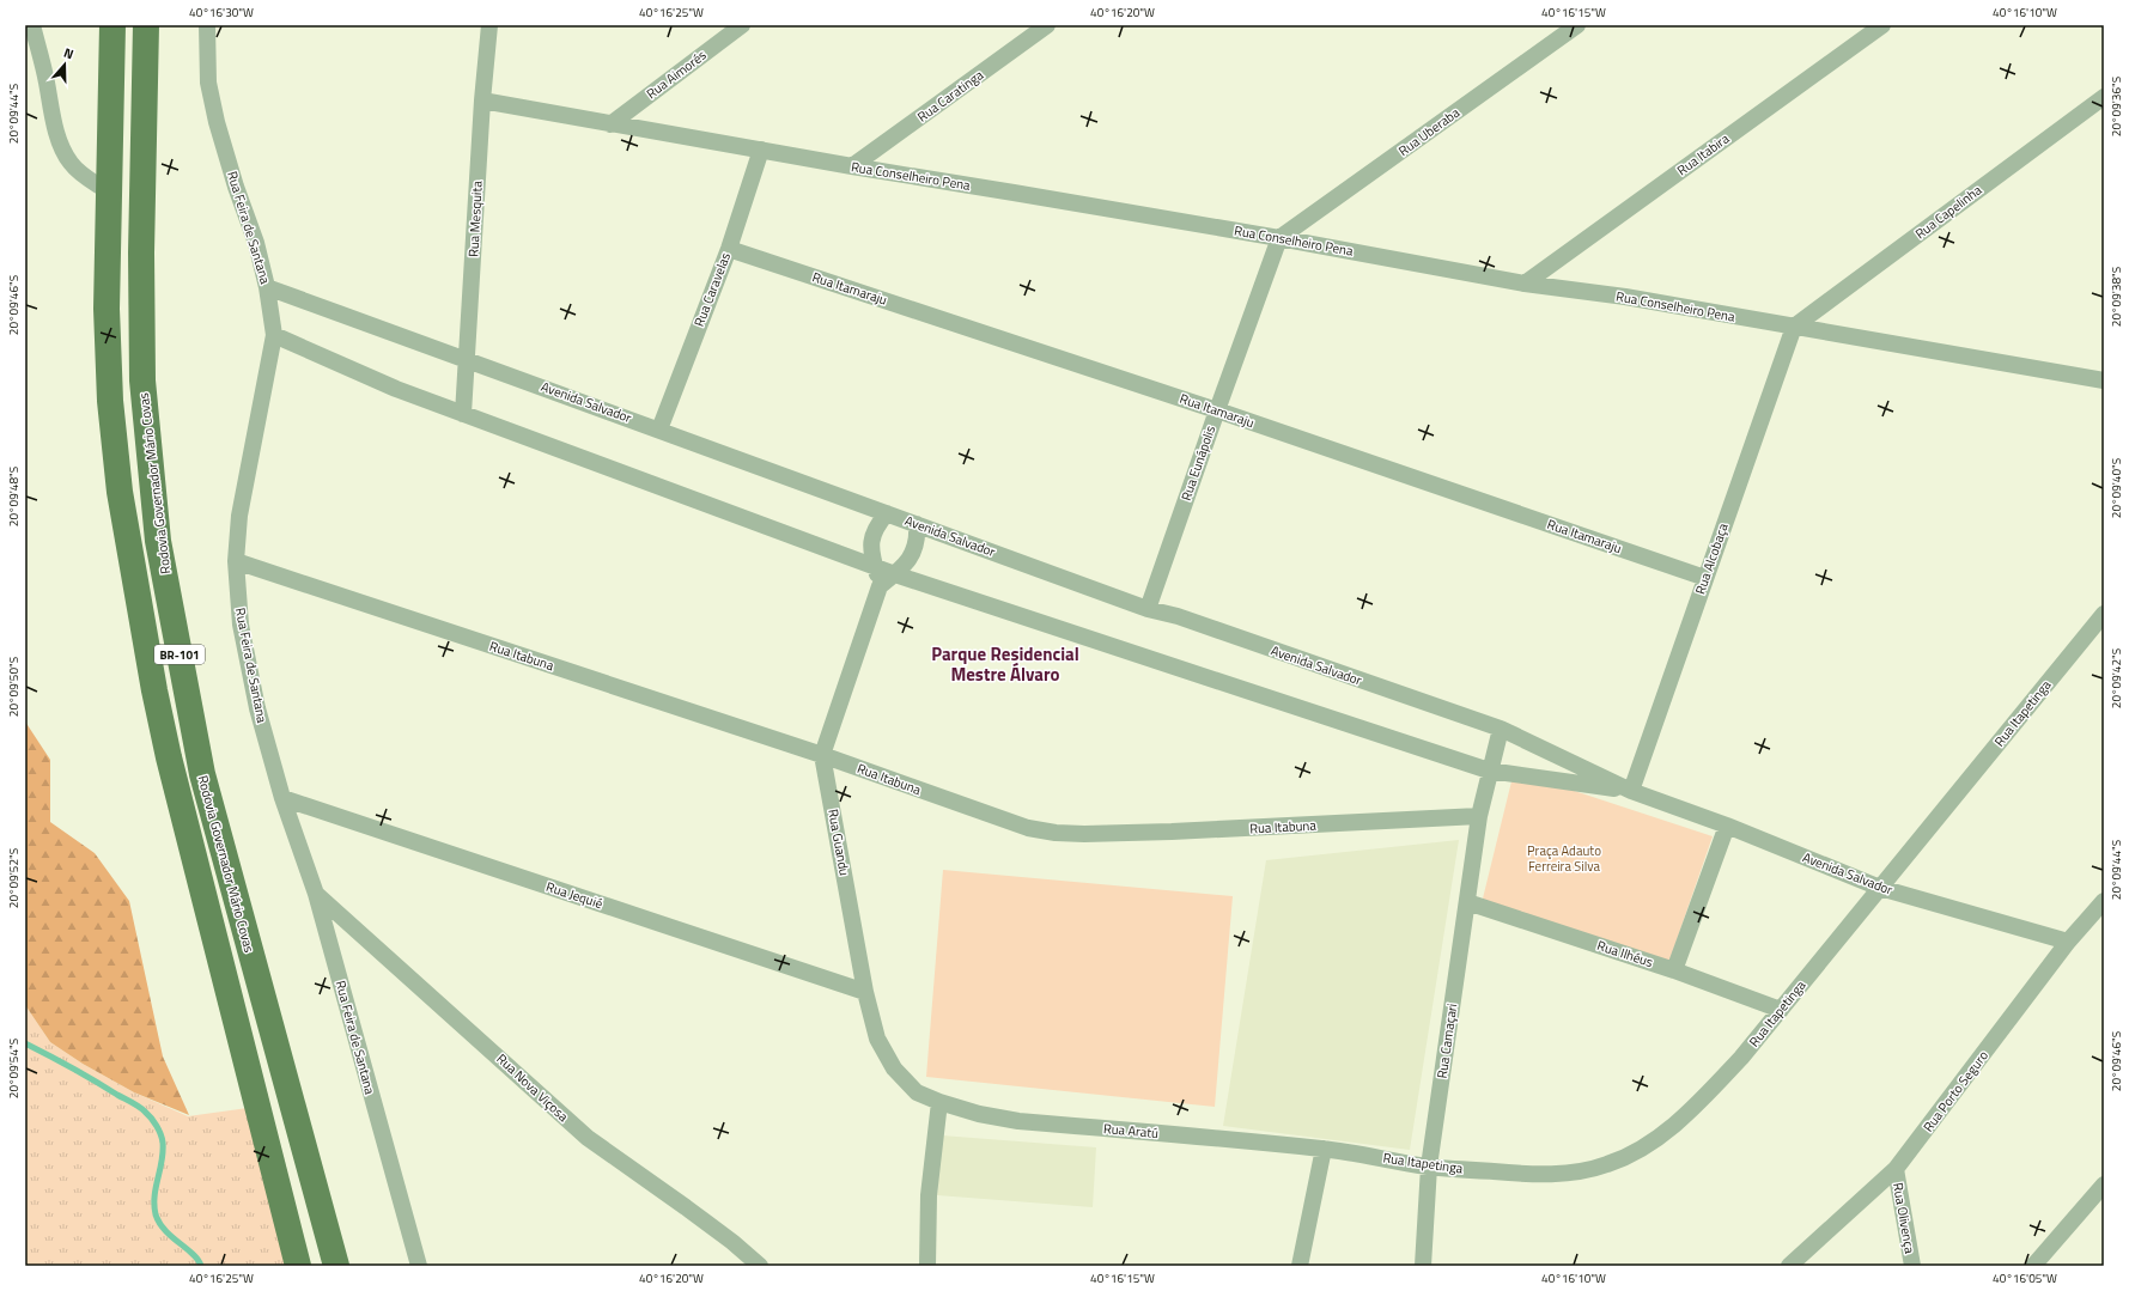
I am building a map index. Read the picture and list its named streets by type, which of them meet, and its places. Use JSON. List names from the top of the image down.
{
  "streets": {
    "main road": ["Rodovia Governador Mário Covas", "BR-101"],
    "street": [
      "Rua Aimorés",
      "Rua Caratinga",
      "Rua Uberaba",
      "Rua Itabira",
      "Rua Conselheiro Pena",
      "Rua Capelinha",
      "Rua Mesquita",
      "Rua Feira de Santana",
      "Rua Itamaraju",
      "Rua Caravelas",
      "Avenida Salvador",
      "Rua Eunápolis",
      "Rua Alcobaça",
      "Rua Itabuna",
      "Rua Itapetinga",
      "Rua Guandu",
      "Rua Jequié",
      "Rua Ilhéus",
      "Rua Camaçari",
      "Rua Nova Viçosa",
      "Rua Porto Seguro",
      "Rua Aratú",
      "Rua Olivença"
    ]
  },
  "crossings": [
    ["Rua Aimorés", "Rua Conselheiro Pena"],
    ["Rua Caratinga", "Rua Conselheiro Pena"],
    ["Rua Uberaba", "Rua Conselheiro Pena"],
    ["Rua Uberaba", "Rua Eunápolis"],
    ["Rua Itabira", "Rua Conselheiro Pena"],
    ["Rua Conselheiro Pena", "Rua Capelinha"],
    ["Rua Conselheiro Pena", "Rua Mesquita"],
    ["Rua Conselheiro Pena", "Rua Caravelas"],
    ["Rua Conselheiro Pena", "Rua Eunápolis"],
    ["Rua Conselheiro Pena", "Rua Alcobaça"],
    ["Rua Capelinha", "Rua Alcobaça"],
    ["Rua Mesquita", "Avenida Salvador"],
    ["Rua Feira de Santana", "Avenida Salvador"],
    ["Rua Feira de Santana", "Rua Itabuna"],
    ["Rua Feira de Santana", "Rua Jequié"],
    ["Rua Feira de Santana", "Rua Nova Viçosa"],
    ["Rua Itamaraju", "Rua Caravelas"],
    ["Rua Itamaraju", "Rua Eunápolis"],
    ["Rua Itamaraju", "Rua Alcobaça"],
    ["Rua Caravelas", "Avenida Salvador"],
    ["Avenida Salvador", "Rua Eunápolis"],
    ["Avenida Salvador", "Rua Alcobaça"],
    ["Avenida Salvador", "Rua Itapetinga"],
    ["Avenida Salvador", "Rua Porto Seguro"],
    ["Rua Itabuna", "Rua Guandu"],
    ["Rua Itabuna", "Rua Camaçari"],
    ["Rua Itapetinga", "Rua Ilhéus"],
    ["Rua Itapetinga", "Rua Camaçari"],
    ["Rua Itapetinga", "Rua Aratú"],
    ["Rua Guandu", "Rua Jequié"],
    ["Rua Guandu", "Rua Aratú"],
    ["Rua Jequié", "Rua Aratú"],
    ["Rua Ilhéus", "Rua Camaçari"],
    ["Rua Porto Seguro", "Rua Olivença"]
  ],
  "districts": ["Parque Residencial Mestre Álvaro"],
  "parks": ["Praça Adauto Ferreira Silva"],
  "north": "top",
  "coordinates": [
    "40°16'30\"W",
    "40°16'25\"W",
    "40°16'20\"W",
    "40°16'15\"W",
    "40°16'10\"W",
    "20°09'36\"S",
    "20°09'44\"S",
    "20°09'38\"S",
    "20°09'46\"S",
    "20°09'40\"S",
    "20°09'48\"S",
    "20°09'42\"S",
    "20°09'50\"S",
    "20°09'52\"S",
    "20°09'54\"S",
    "40°16'05\"W"
  ]
}
